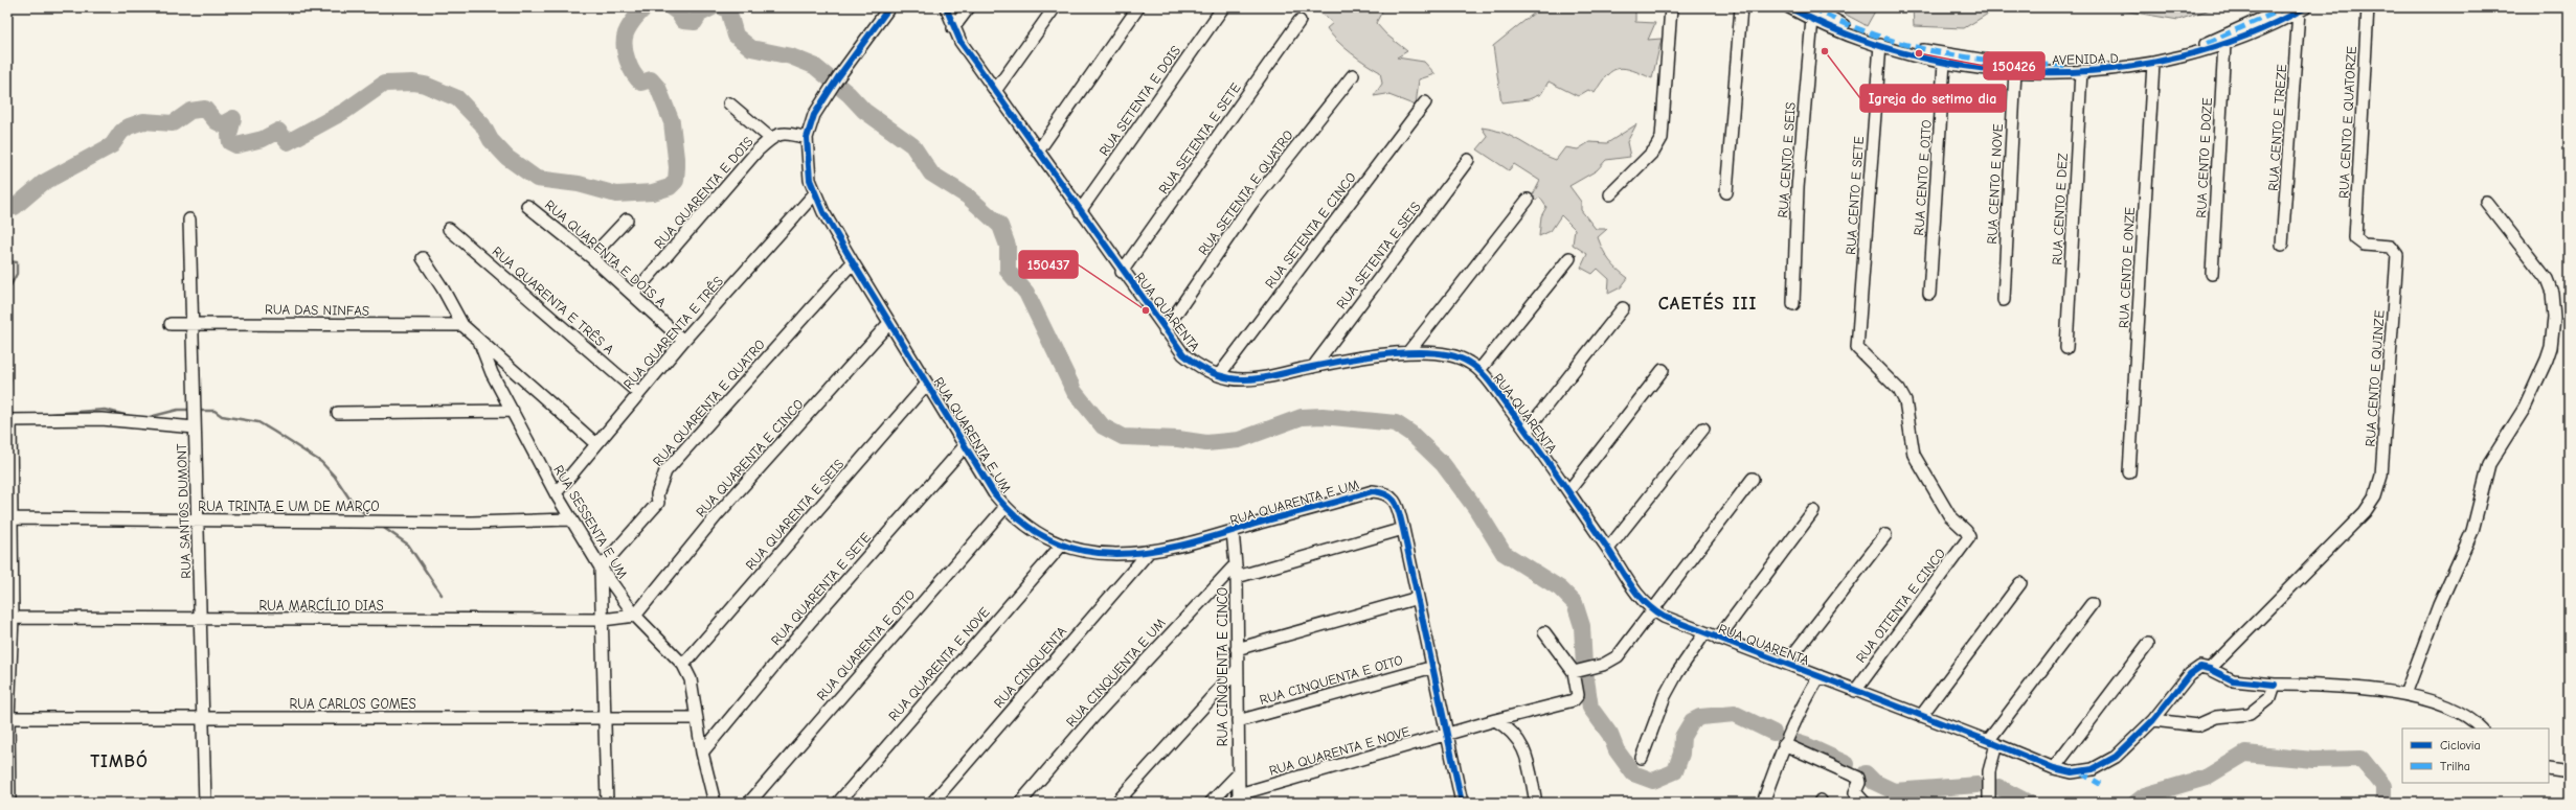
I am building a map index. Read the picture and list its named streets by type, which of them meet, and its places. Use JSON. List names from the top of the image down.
{
  "streets": {
    "street": [
      "AVENIDA D",
      "RUA SETENTA E DOIS",
      "RUA CENTO E QUATORZE",
      "RUA CENTO E TREZE",
      "RUA SETENTA E SETE",
      "RUA CENTO E DOZE",
      "RUA CENTO E SEIS",
      "RUA CENTO E OITO",
      "RUA CENTO E NOVE",
      "RUA QUARENTA E DOIS",
      "RUA SETENTA E QUATRO",
      "RUA CENTO E SETE",
      "RUA CENTO E DEZ",
      "RUA SETENTA E CINCO",
      "RUA QUARENTA E DOIS A",
      "RUA SETENTA E SEIS",
      "RUA CENTO E ONZE",
      "RUA QUARENTA E TRÊS A",
      "RUA DAS NINFAS",
      "RUA QUARENTA",
      "RUA QUARENTA E TRÊS",
      "RUA CENTO E QUINZE",
      "RUA QUARENTA E QUATRO",
      "RUA QUARENTA E UM",
      "RUA QUARENTA E CINCO",
      "RUA TRINTA E UM DE MARÇO",
      "RUA SANTOS DUMONT",
      "RUA QUARENTA E SEIS",
      "RUA SESSENTA E UM",
      "RUA QUARENTA E SETE",
      "RUA MARCÍLIO DIAS",
      "RUA OITENTA E CINCO",
      "RUA QUARENTA E OITO",
      "RUA QUARENTA E NOVE",
      "RUA CINQUENTA",
      "RUA CINQUENTA E CINCO",
      "RUA CINQUENTA E UM",
      "RUA CINQUENTA E OITO",
      "RUA CARLOS GOMES"
    ]
  },
  "crossings": [
    ["AVENIDA D", "RUA CENTO E TREZE"],
    ["AVENIDA D", "RUA CENTO E DOZE"],
    ["AVENIDA D", "RUA CENTO E SEIS"],
    ["AVENIDA D", "RUA CENTO E OITO"],
    ["AVENIDA D", "RUA CENTO E NOVE"],
    ["AVENIDA D", "RUA CENTO E SETE"],
    ["AVENIDA D", "RUA CENTO E DEZ"],
    ["AVENIDA D", "RUA CENTO E ONZE"],
    ["RUA SETENTA E DOIS", "RUA QUARENTA"],
    ["RUA CENTO E QUATORZE", "RUA CENTO E QUINZE"],
    ["RUA SETENTA E SETE", "RUA QUARENTA"],
    ["RUA QUARENTA E DOIS", "RUA QUARENTA E DOIS A"],
    ["RUA QUARENTA E DOIS", "RUA QUARENTA E UM"],
    ["RUA SETENTA E QUATRO", "RUA QUARENTA"],
    ["RUA CENTO E SETE", "RUA OITENTA E CINCO"],
    ["RUA SETENTA E CINCO", "RUA QUARENTA"],
    ["RUA QUARENTA E DOIS A", "RUA QUARENTA E TRÊS"],
    ["RUA SETENTA E SEIS", "RUA QUARENTA"],
    ["RUA QUARENTA E TRÊS A", "RUA QUARENTA E TRÊS"],
    ["RUA DAS NINFAS", "RUA SANTOS DUMONT"],
    ["RUA DAS NINFAS", "RUA SESSENTA E UM"],
    ["RUA QUARENTA", "RUA OITENTA E CINCO"],
    ["RUA QUARENTA E TRÊS", "RUA QUARENTA E UM"],
    ["RUA QUARENTA E TRÊS", "RUA SESSENTA E UM"],
    ["RUA QUARENTA E QUATRO", "RUA QUARENTA E UM"],
    ["RUA QUARENTA E QUATRO", "RUA SESSENTA E UM"],
    ["RUA QUARENTA E UM", "RUA QUARENTA E CINCO"],
    ["RUA QUARENTA E UM", "RUA QUARENTA E SEIS"],
    ["RUA QUARENTA E UM", "RUA QUARENTA E SETE"],
    ["RUA QUARENTA E UM", "RUA QUARENTA E OITO"],
    ["RUA QUARENTA E UM", "RUA QUARENTA E NOVE"],
    ["RUA QUARENTA E UM", "RUA CINQUENTA"],
    ["RUA QUARENTA E UM", "RUA CINQUENTA E CINCO"],
    ["RUA QUARENTA E UM", "RUA CINQUENTA E OITO"],
    ["RUA QUARENTA E CINCO", "RUA SESSENTA E UM"],
    ["RUA QUARENTA E CINCO", "RUA MARCÍLIO DIAS"],
    ["RUA TRINTA E UM DE MARÇO", "RUA SANTOS DUMONT"],
    ["RUA TRINTA E UM DE MARÇO", "RUA SESSENTA E UM"],
    ["RUA SANTOS DUMONT", "RUA MARCÍLIO DIAS"],
    ["RUA SANTOS DUMONT", "RUA CARLOS GOMES"],
    ["RUA QUARENTA E SEIS", "RUA SESSENTA E UM"],
    ["RUA SESSENTA E UM", "RUA QUARENTA E SETE"],
    ["RUA SESSENTA E UM", "RUA MARCÍLIO DIAS"],
    ["RUA SESSENTA E UM", "RUA CARLOS GOMES"],
    ["RUA QUARENTA E NOVE", "RUA CINQUENTA E CINCO"],
    ["RUA CINQUENTA E CINCO", "RUA CINQUENTA E UM"],
    ["RUA CINQUENTA E CINCO", "RUA CINQUENTA E OITO"]
  ],
  "districts": ["CAETÉS III", "TIMBÓ"],
  "places": ["Igreja do setimo dia", "150426", "150437"],
  "legend": ["Ciclovia", "Trilha"]
}
